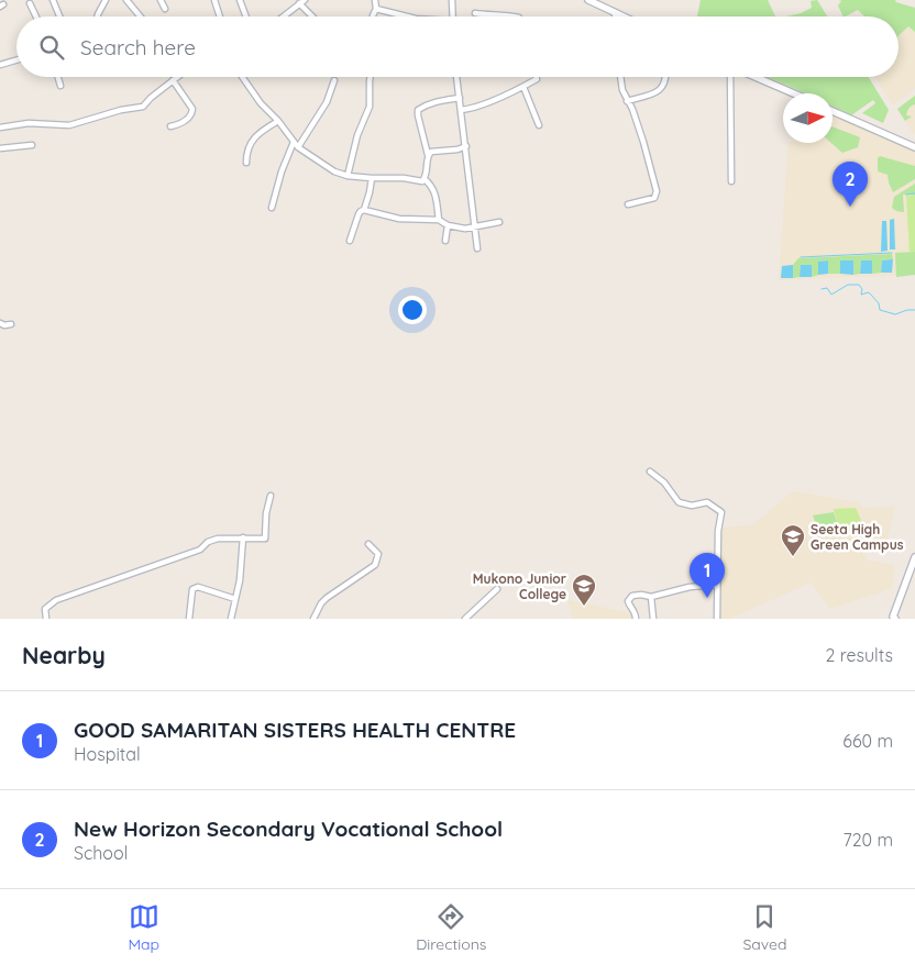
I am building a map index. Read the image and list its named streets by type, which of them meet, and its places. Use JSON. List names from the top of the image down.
{
  "places": {
    "school or university": ["Seeta High Green Campus", "Mukono Junior College"]
  },
  "north": "right",
  "page": {
    "search": "Search here",
    "pins": ["2", "1"],
    "heading": ["Nearby", "2 results"],
    "list": [
      {
        "mark": "1",
        "name": "GOOD SAMARITAN SISTERS HEALTH CENTRE",
        "note": "Hospital",
        "value": "660 m"
      },
      {
        "mark": "2",
        "name": "New Horizon Secondary Vocational School",
        "note": "School",
        "value": "720 m"
      }
    ],
    "nav": ["Map", "Directions", "Saved"]
  }
}
